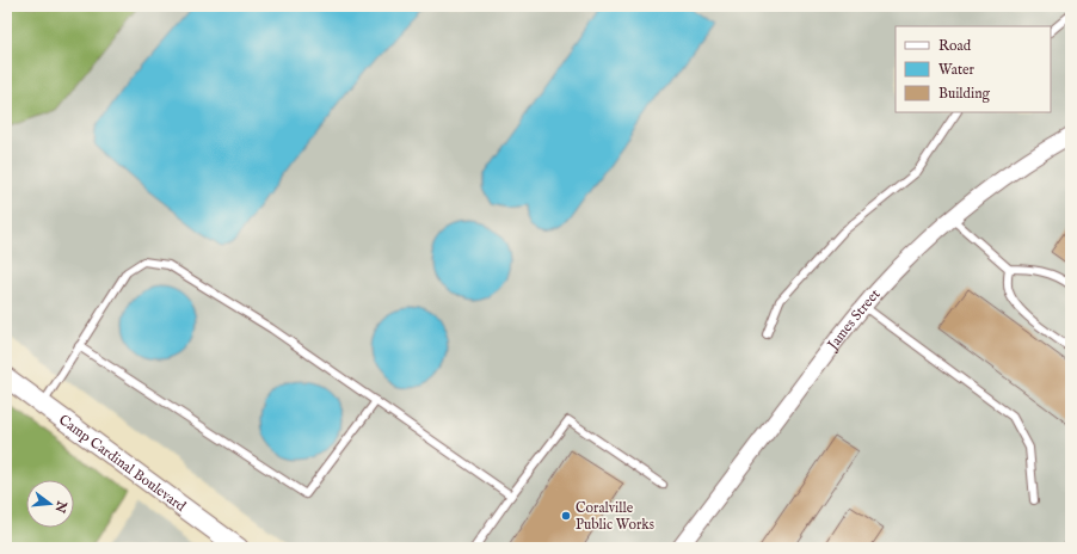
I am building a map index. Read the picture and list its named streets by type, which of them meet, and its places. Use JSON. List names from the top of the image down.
{
  "streets": {
    "street": ["James Street", "Camp Cardinal Boulevard"]
  },
  "places": ["Coralville Public Works"],
  "legend": ["Road", "Water", "Building"],
  "north": "right"
}
